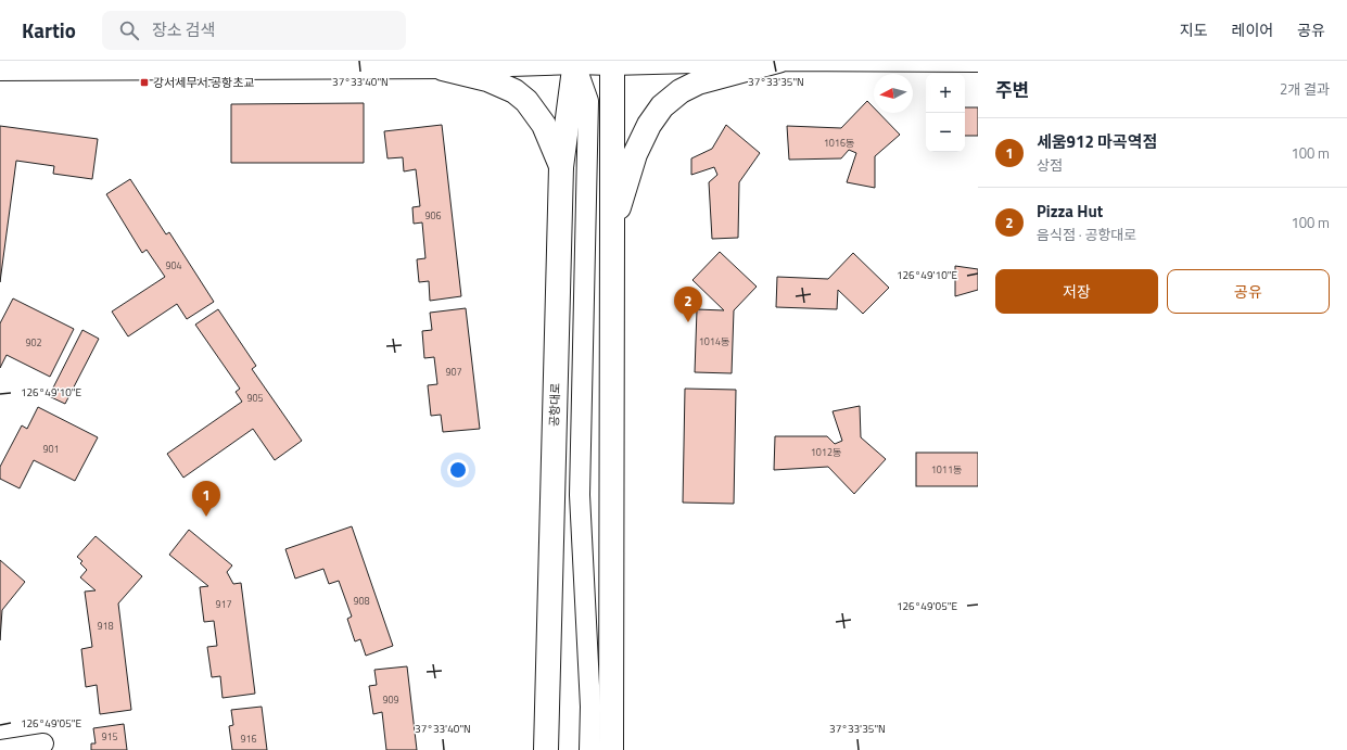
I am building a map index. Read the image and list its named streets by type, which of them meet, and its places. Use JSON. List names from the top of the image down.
{
  "streets": {
    "main road": ["공항대로"]
  },
  "places": {
    "transit": ["강서세무서.공항초교"]
  },
  "house_numbers": [
    "1016동",
    "906",
    "904",
    "1014동",
    "902",
    "907",
    "905",
    "901",
    "1012동",
    "1011동",
    "908",
    "917",
    "918",
    "909",
    "915",
    "916"
  ],
  "north": "left",
  "page": {
    "header": "Kartio",
    "search": "장소 검색",
    "nav": ["지도", "레이어", "공유"],
    "heading": ["주변", "2개 결과"],
    "map_buttons": ["+", "−"],
    "list": [
      {
        "mark": "1",
        "name": "세움912 마곡역점",
        "note": "상점",
        "value": "100 m"
      },
      {
        "mark": "2",
        "name": "Pizza Hut",
        "note": "음식점 · 공항대로",
        "value": "100 m"
      }
    ],
    "buttons": ["저장", "공유"],
    "pins": ["2", "1"]
  },
  "coordinates": [
    "37°33'40\"N",
    "37°33'35\"N",
    "126°49'10\"E",
    "126°49'05\"E"
  ]
}
